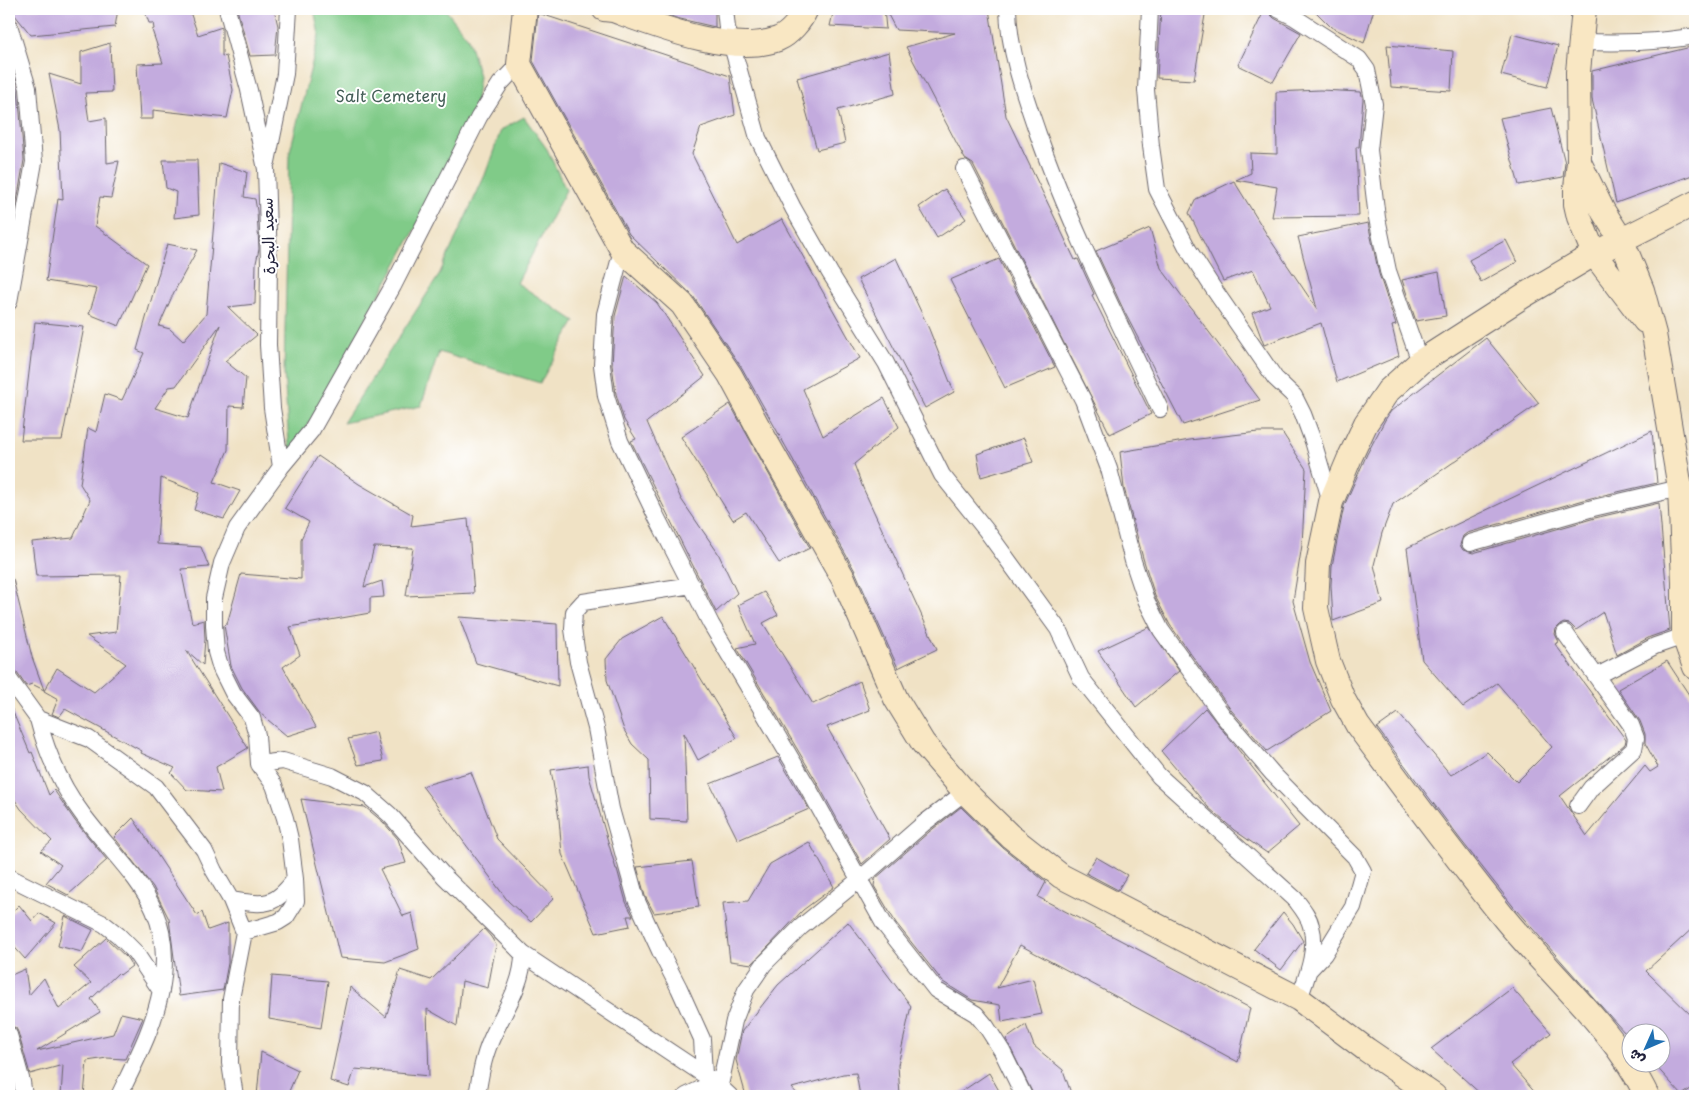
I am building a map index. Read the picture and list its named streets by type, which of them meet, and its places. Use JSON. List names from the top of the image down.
{
  "streets": {
    "street": ["سعيد البحرة"]
  },
  "parks": ["Salt Cemetery"],
  "north": "bottom left"
}
